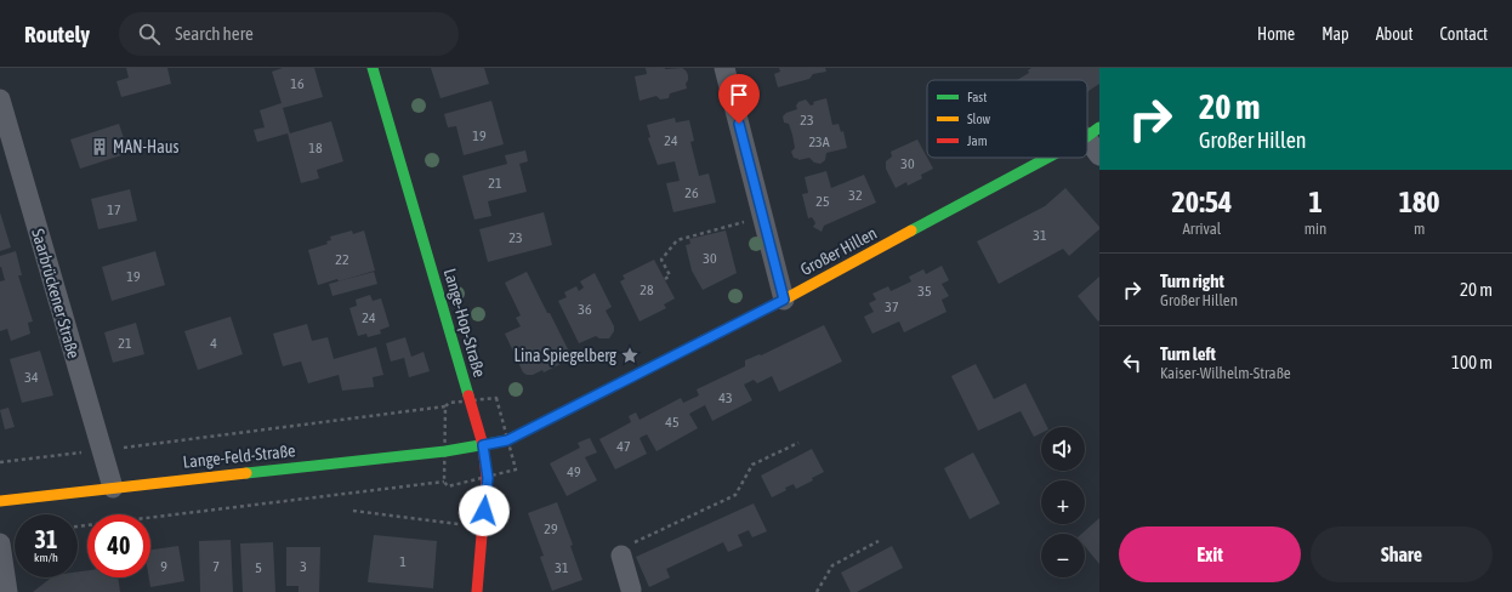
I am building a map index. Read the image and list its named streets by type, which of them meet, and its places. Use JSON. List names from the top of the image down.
{
  "streets": {
    "street": [
      "Großer Hillen",
      "Saarbrückener Straße",
      "Lange-Hop-Straße",
      "Lange-Feld-Straße"
    ]
  },
  "crossings": [
    ["Großer Hillen", "Lange-Hop-Straße"],
    ["Großer Hillen", "Lange-Feld-Straße"],
    ["Saarbrückener Straße", "Lange-Feld-Straße"],
    ["Lange-Hop-Straße", "Lange-Feld-Straße"]
  ],
  "places": {
    "building": ["MAN-Haus"],
    "place": ["Lina Spiegelberg"]
  },
  "house_numbers": [
    "16",
    "23",
    "19",
    "24",
    "23A",
    "18",
    "30",
    "21",
    "26",
    "32",
    "25",
    "17",
    "31",
    "23",
    "30",
    "22",
    "19",
    "28",
    "35",
    "37",
    "36",
    "24",
    "21",
    "4",
    "34",
    "43",
    "45",
    "47",
    "49",
    "29",
    "1",
    "9",
    "7",
    "3",
    "5",
    "31"
  ],
  "legend": ["Fast", "Slow", "Jam"],
  "page": {
    "header": "Routely",
    "search": "Search here",
    "nav": [
      "Home",
      "Map",
      "About",
      "Contact"
    ],
    "turn": ["20 m", "Großer Hillen"],
    "eta": [
      "20:54",
      "Arrival",
      "1",
      "min",
      "180",
      "m"
    ],
    "list": [
      {
        "name": "Turn right",
        "note": "Großer Hillen",
        "value": "20 m"
      },
      {
        "name": "Turn left",
        "note": "Kaiser-Wilhelm-Straße",
        "value": "100 m"
      }
    ],
    "map_buttons": ["+", "−"],
    "speed": "31 km/h",
    "limit": "40",
    "buttons": ["Exit", "Share"]
  }
}
